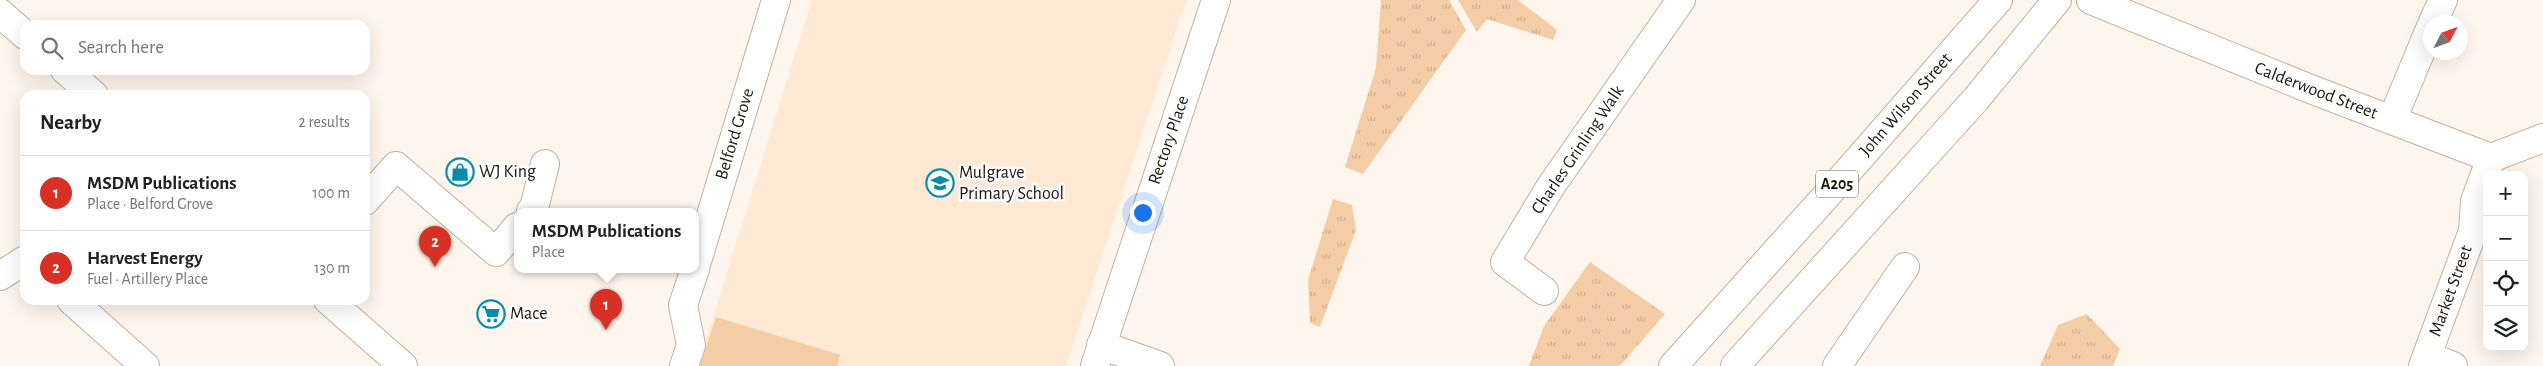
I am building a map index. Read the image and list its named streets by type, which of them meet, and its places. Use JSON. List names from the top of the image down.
{
  "streets": {
    "main road": [
      "Calderwood Street",
      "John Wilson Street",
      "Belford Grove",
      "Rectory Place",
      "Charles Grinling Walk",
      "A205",
      "Market Street"
    ]
  },
  "crossings": [
    ["Calderwood Street", "Market Street"]
  ],
  "places": {
    "shop": ["WJ King"],
    "school or university": ["Mulgrave Primary School"],
    "supermarket": ["Mace"]
  },
  "north": "top right",
  "page": {
    "search": "Search here",
    "heading": ["Nearby", "2 results"],
    "list": [
      {
        "mark": "1",
        "name": "MSDM Publications",
        "note": "Place · Belford Grove",
        "value": "100 m"
      },
      {
        "mark": "2",
        "name": "Harvest Energy",
        "note": "Fuel · Artillery Place",
        "value": "130 m"
      }
    ],
    "map_buttons": ["+", "−"],
    "popup": ["MSDM Publications", "Place"],
    "pins": ["2", "1"]
  }
}
